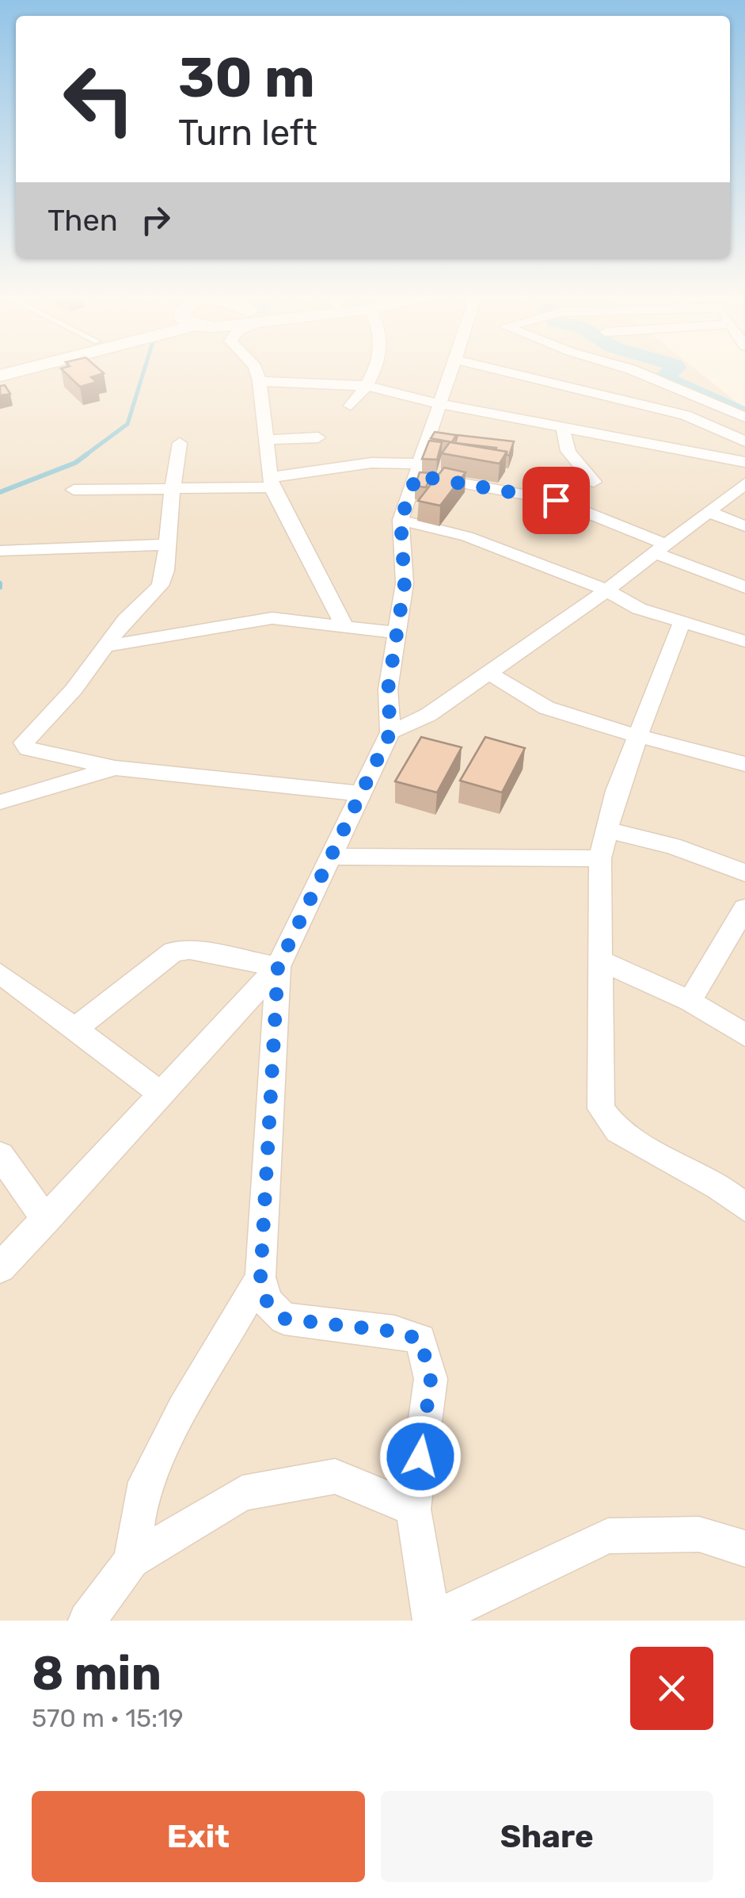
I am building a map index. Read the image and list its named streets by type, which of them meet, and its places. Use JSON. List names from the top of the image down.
{
  "page": {
    "turn": ["30 m", "Turn left"],
    "then": "Then",
    "heading": ["8 min", "570 m · 15:19"],
    "buttons": ["Exit", "Share"]
  }
}
